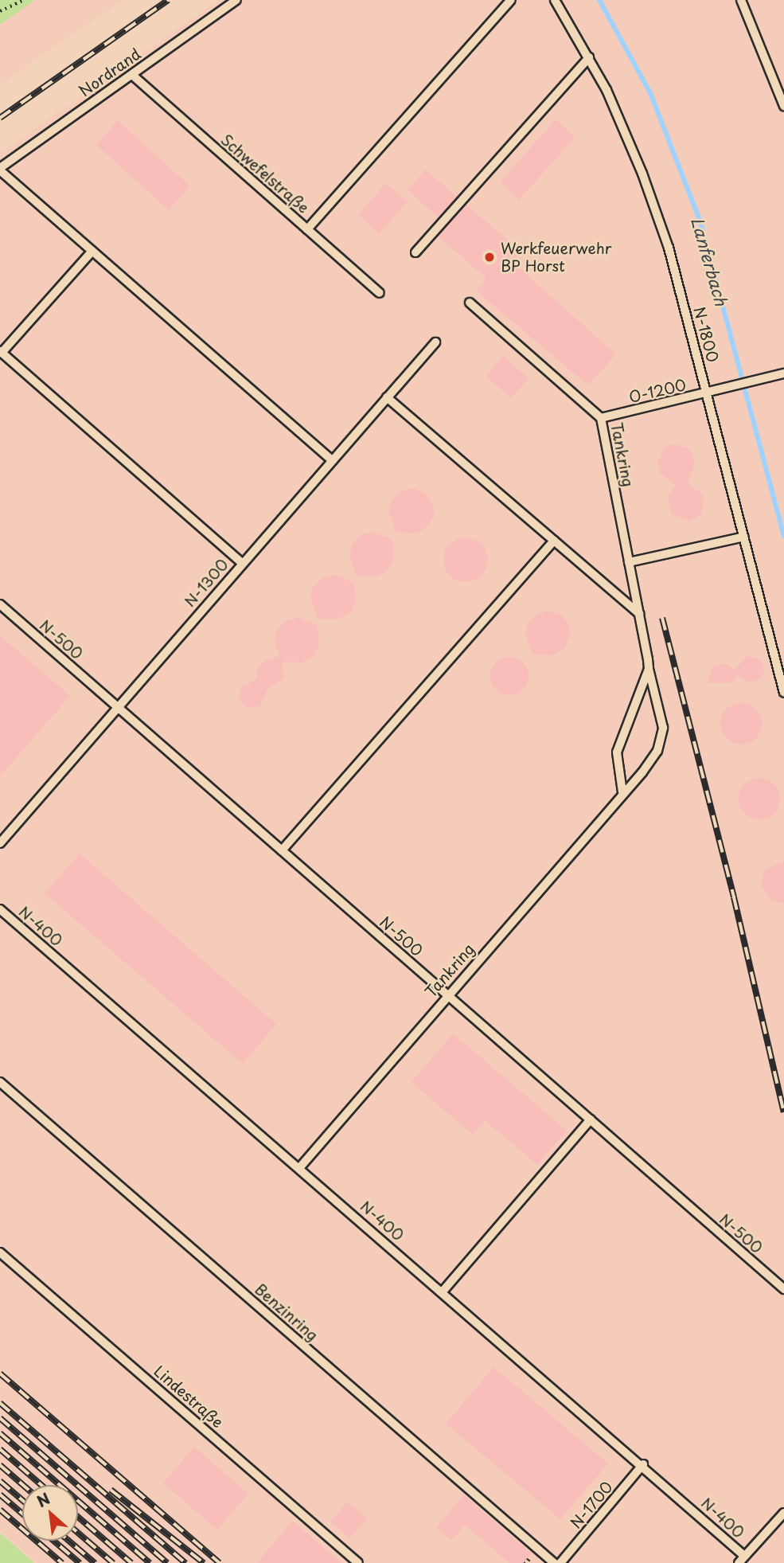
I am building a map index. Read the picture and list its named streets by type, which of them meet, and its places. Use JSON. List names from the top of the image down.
{
  "streets": {
    "lane": [
      "Nordrand",
      "Schwefelstraße",
      "N-1800",
      "O-1200",
      "Tankring",
      "N-1300",
      "N-500",
      "N-400",
      "Benzinring",
      "Lindestraße",
      "N-1700"
    ]
  },
  "crossings": [
    ["Nordrand", "Schwefelstraße"],
    ["N-1800", "O-1200"],
    ["O-1200", "Tankring"],
    ["Tankring", "N-500"],
    ["Tankring", "N-400"],
    ["N-1300", "N-500"],
    ["N-400", "N-1700"]
  ],
  "water": ["Lanferbach"],
  "places": ["Werkfeuerwehr BP Horst"],
  "north": "top left"
}
